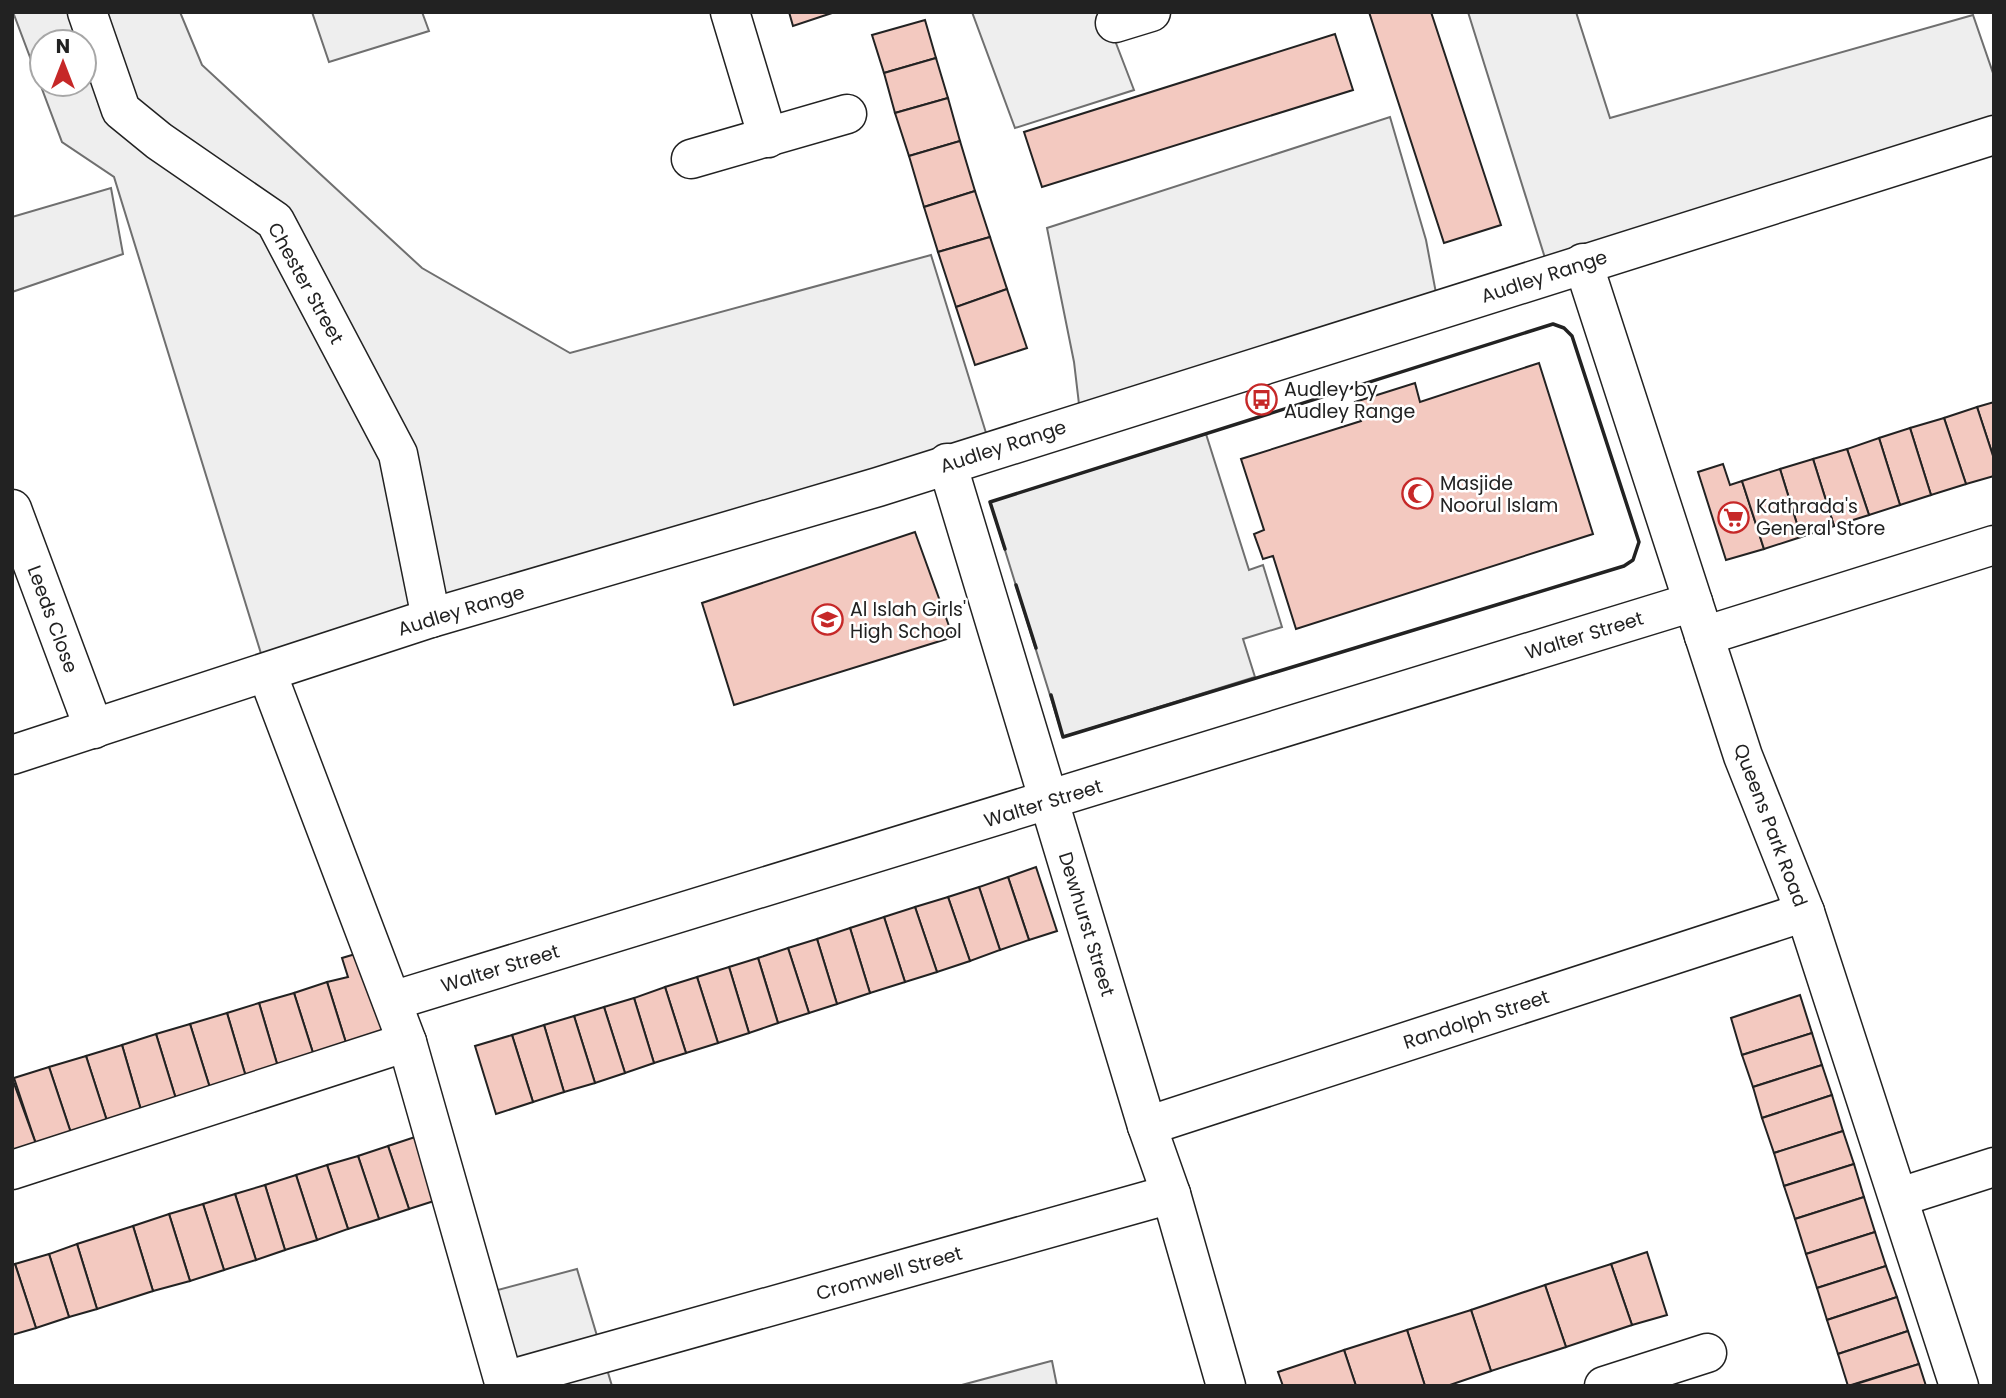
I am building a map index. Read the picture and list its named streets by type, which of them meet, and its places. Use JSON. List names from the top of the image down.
{
  "streets": {
    "street": [
      "Audley Range",
      "Chester Street",
      "Leeds Close",
      "Walter Street",
      "Queens Park Road",
      "Dewhurst Street",
      "Randolph Street",
      "Cromwell Street"
    ]
  },
  "crossings": [
    ["Audley Range", "Chester Street"],
    ["Audley Range", "Leeds Close"],
    ["Audley Range", "Queens Park Road"],
    ["Audley Range", "Dewhurst Street"],
    ["Walter Street", "Queens Park Road"],
    ["Walter Street", "Dewhurst Street"],
    ["Queens Park Road", "Randolph Street"],
    ["Dewhurst Street", "Randolph Street"],
    ["Dewhurst Street", "Cromwell Street"]
  ],
  "places": {
    "bus stop": ["Audley by Audley Range"],
    "mosque": ["Masjide Noorul Islam"],
    "supermarket": ["Kathrada's General Store"],
    "school or university": ["Al Islah Girls' High School"]
  },
  "north": "top"
}
